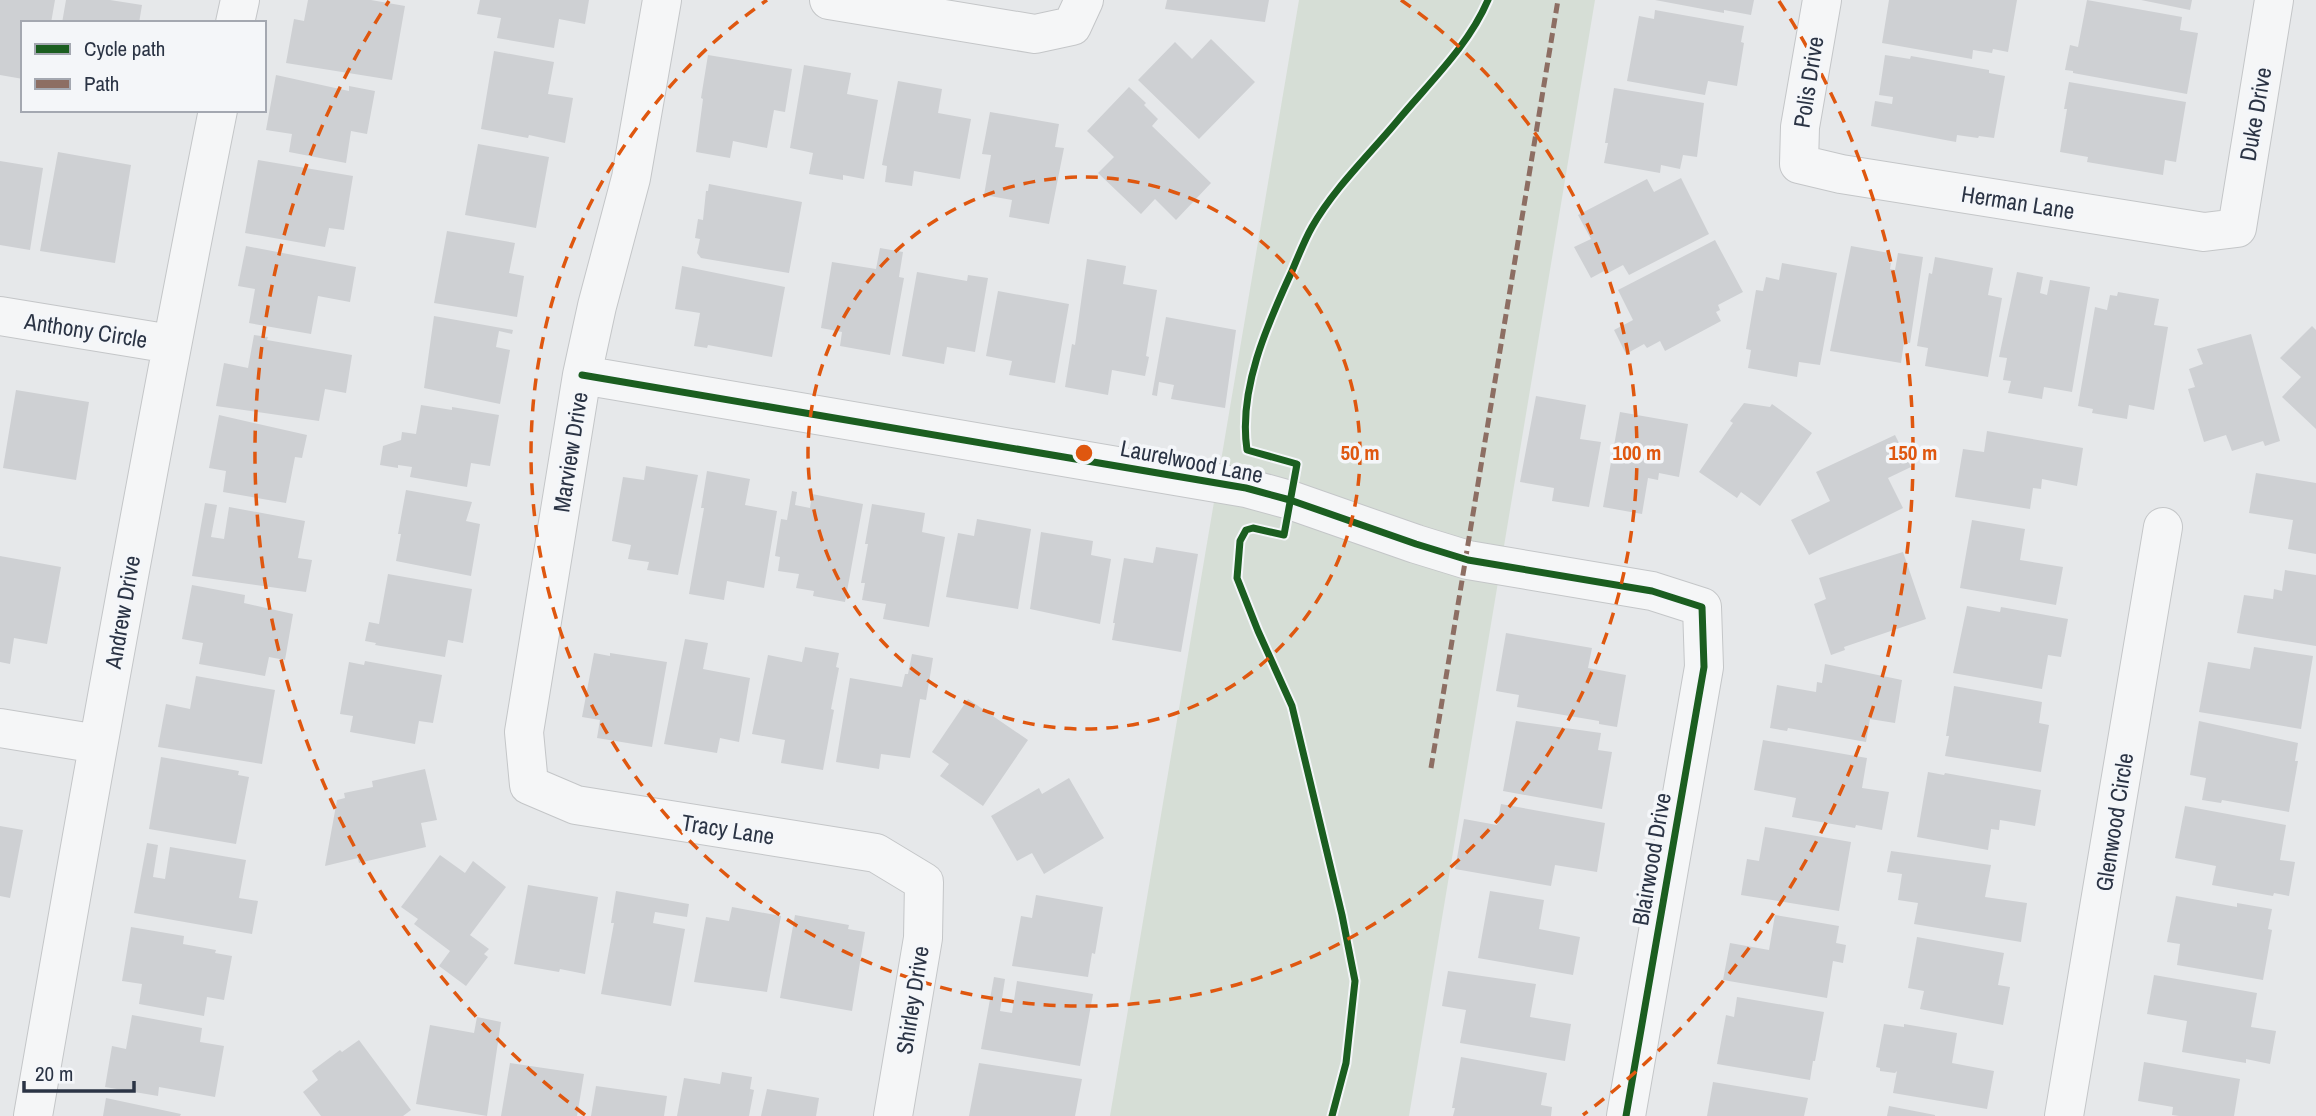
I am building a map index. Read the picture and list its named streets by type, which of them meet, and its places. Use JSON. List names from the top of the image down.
{
  "streets": {
    "street": [
      "Polis Drive",
      "Duke Drive",
      "Herman Lane",
      "Anthony Circle",
      "Marview Drive",
      "Laurelwood Lane",
      "Andrew Drive",
      "Glenwood Circle",
      "Tracy Lane",
      "Blairwood Drive",
      "Shirley Drive"
    ]
  },
  "crossings": [
    ["Polis Drive", "Herman Lane"],
    ["Duke Drive", "Herman Lane"],
    ["Anthony Circle", "Andrew Drive"],
    ["Marview Drive", "Laurelwood Lane"],
    ["Marview Drive", "Tracy Lane"],
    ["Laurelwood Lane", "Blairwood Drive"],
    ["Tracy Lane", "Shirley Drive"]
  ],
  "legend": ["Cycle path", "Path"],
  "scale_bar": "20 m",
  "rings": ["50 m", "100 m", "150 m"]
}
